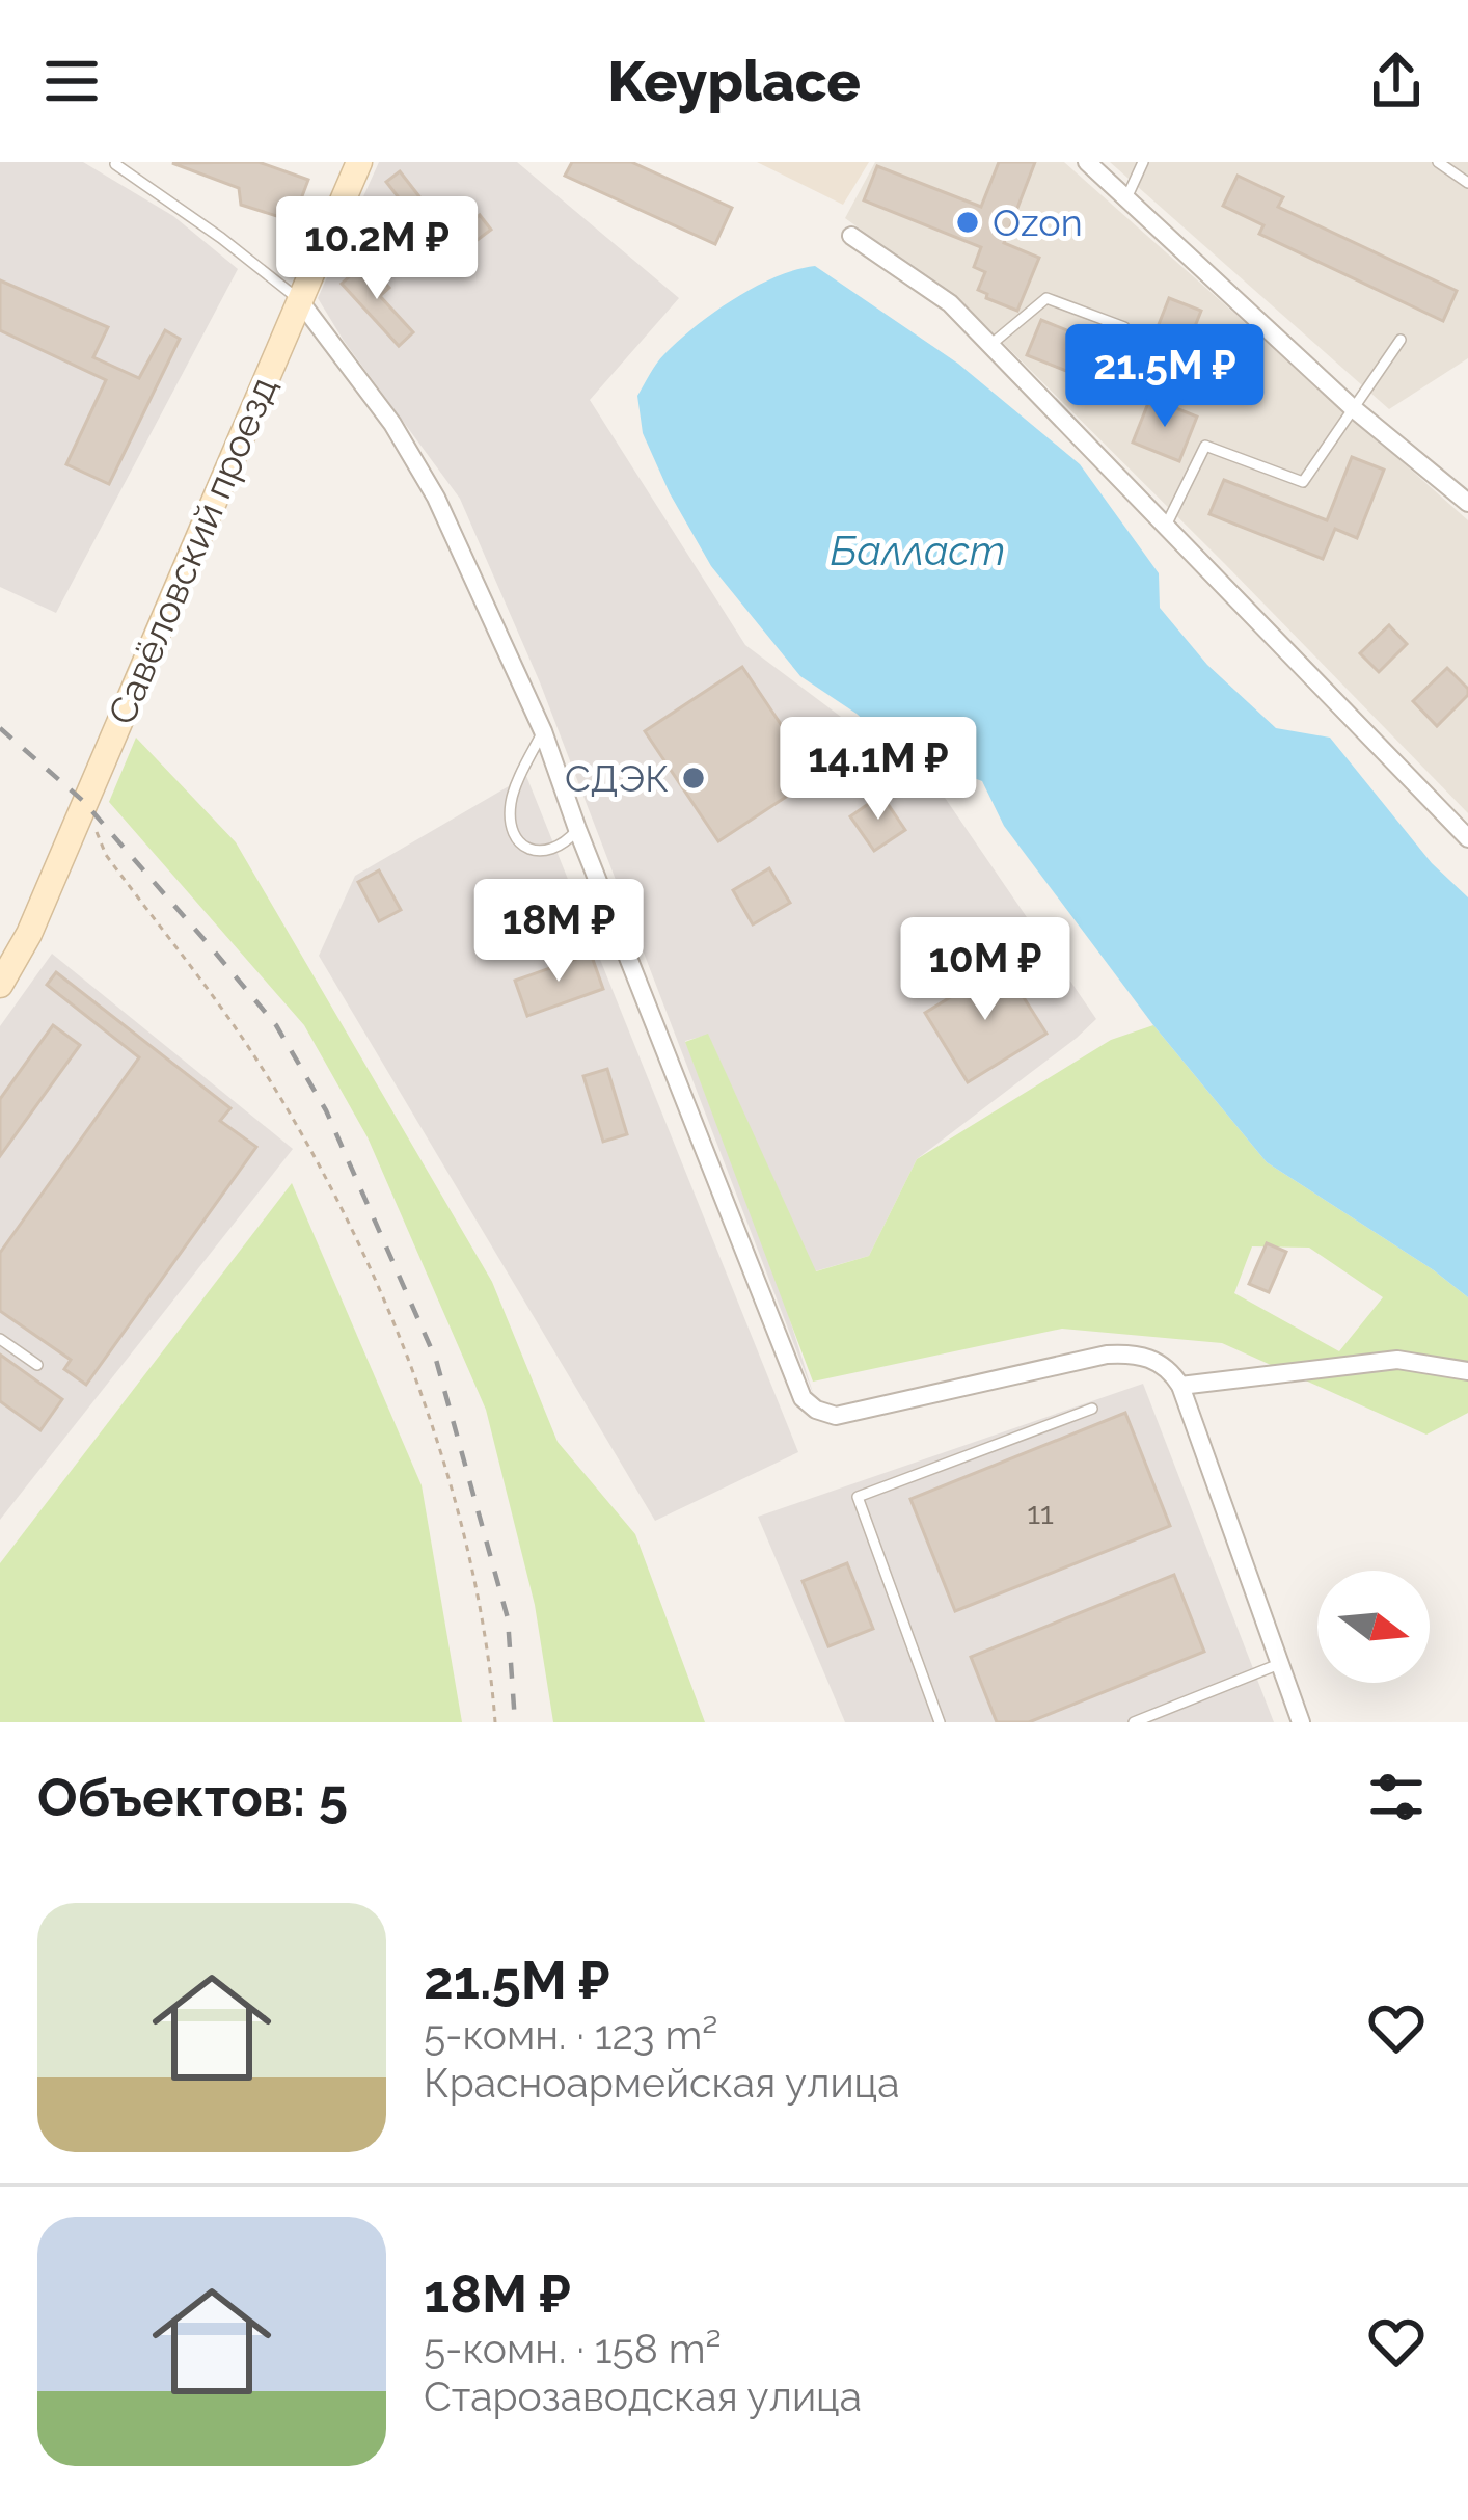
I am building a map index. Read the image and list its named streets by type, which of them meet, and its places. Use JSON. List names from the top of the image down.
{
  "streets": {
    "main road": ["Савёловский проезд"]
  },
  "water": ["Балласт"],
  "places": ["Ozon", "СДЭК"],
  "house_numbers": ["11"],
  "north": "right",
  "page": {
    "header": "Keyplace",
    "price": [
      "10.2M ₽",
      "21.5M ₽",
      "14.1M ₽",
      "18M ₽",
      "10M ₽"
    ],
    "heading": "Объектов: 5",
    "list": [
      {
        "name": "21.5M ₽",
        "note": "5-комн. · 123 m² · Красноармейская улица"
      },
      {
        "name": "18M ₽",
        "note": "5-комн. · 158 m² · Старозаводская улица"
      }
    ]
  }
}
